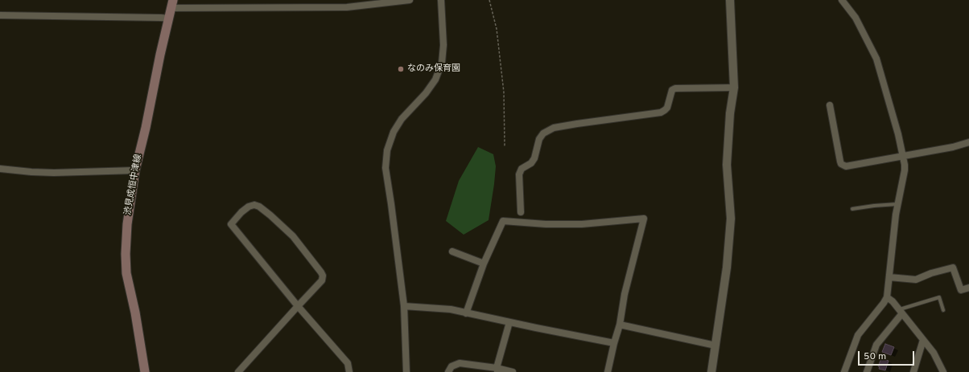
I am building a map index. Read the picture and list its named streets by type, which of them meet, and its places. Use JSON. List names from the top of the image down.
{
  "streets": {
    "main road": ["渋見成恒中津線"]
  },
  "places": ["なのみ保育園"],
  "scale_bar": "50 m"
}
